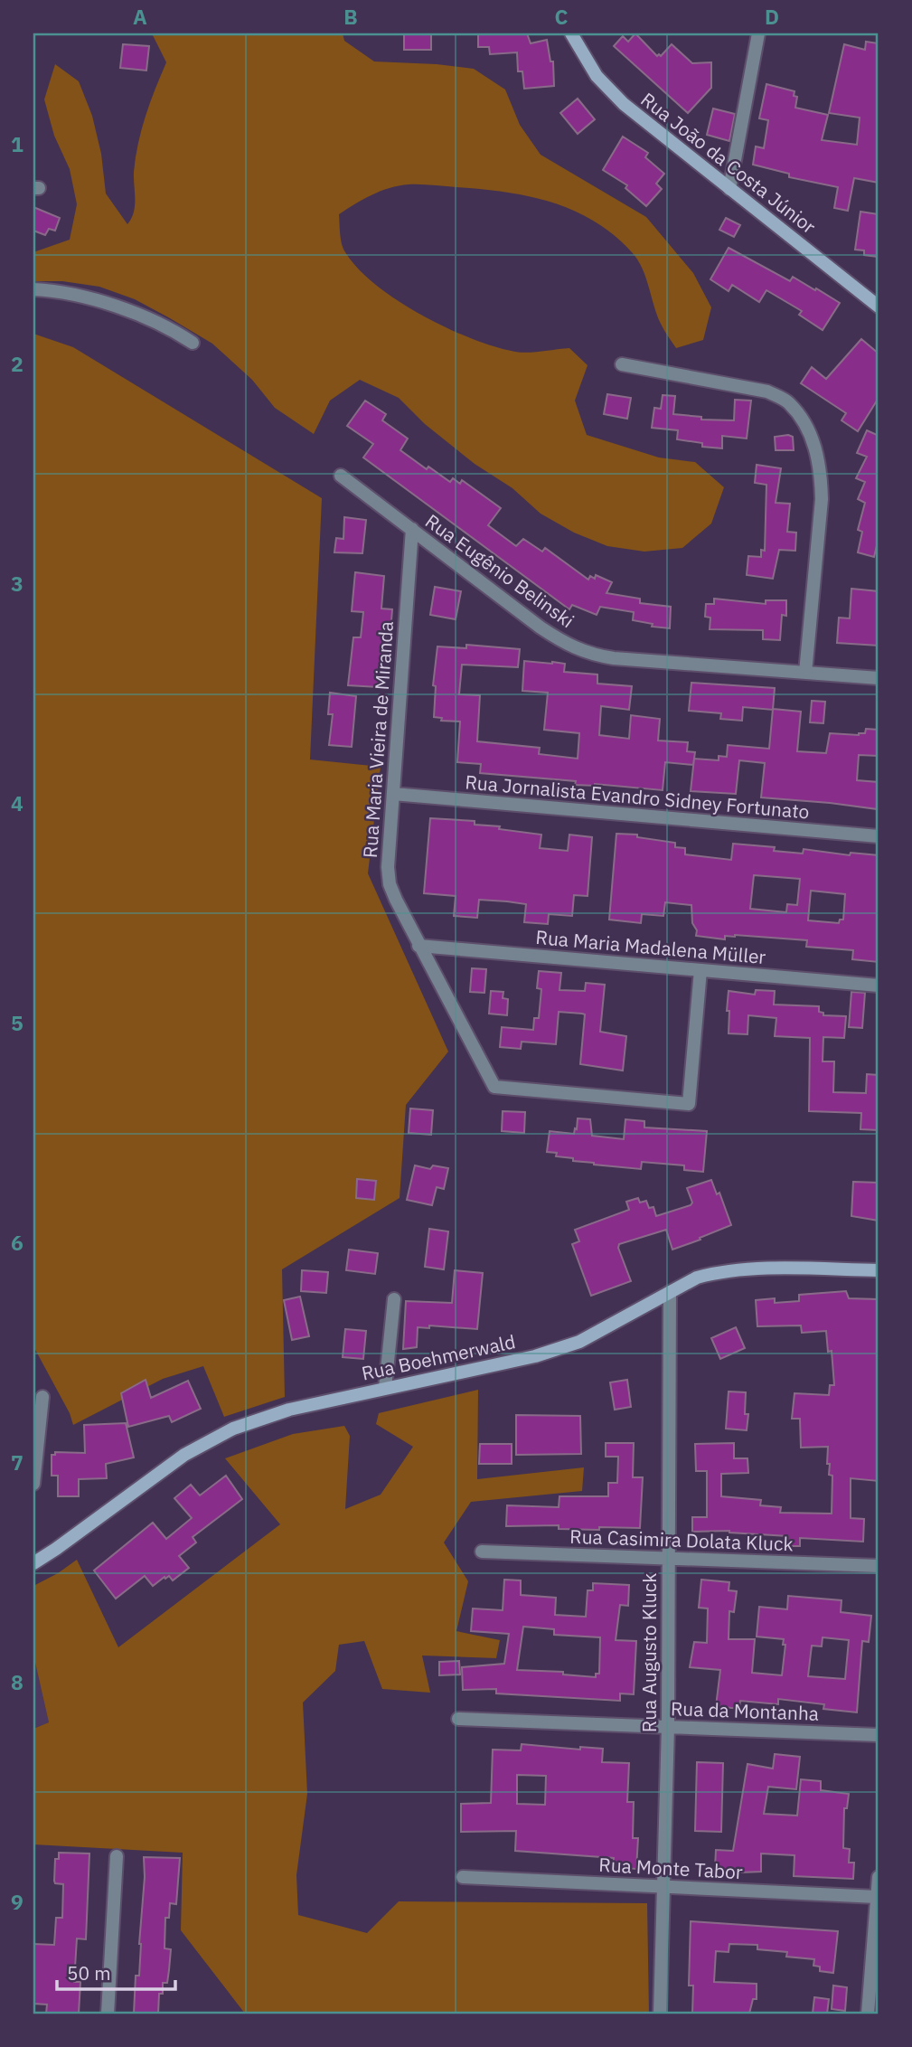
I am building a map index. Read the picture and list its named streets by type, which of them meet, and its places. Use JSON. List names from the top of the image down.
{
  "streets": {
    "main road": ["Rua João da Costa Júnior", "Rua Boehmerwald"],
    "street": [
      "Rua Eugênio Belinski",
      "Rua Maria Vieira de Miranda",
      "Rua Jornalista Evandro Sidney Fortunato",
      "Rua Maria Madalena Müller",
      "Rua Casimira Dolata Kluck",
      "Rua Augusto Kluck",
      "Rua da Montanha",
      "Rua Monte Tabor"
    ]
  },
  "crossings": [
    ["Rua Eugênio Belinski", "Rua Maria Vieira de Miranda"],
    ["Rua Maria Vieira de Miranda", "Rua Jornalista Evandro Sidney Fortunato"],
    ["Rua Maria Vieira de Miranda", "Rua Maria Madalena Müller"],
    ["Rua Boehmerwald", "Rua Augusto Kluck"],
    ["Rua Casimira Dolata Kluck", "Rua Augusto Kluck"],
    ["Rua Augusto Kluck", "Rua da Montanha"],
    ["Rua Augusto Kluck", "Rua Monte Tabor"]
  ],
  "scale_bar": "50 m",
  "grid": {
    "columns": [
      "A",
      "B",
      "C",
      "D"
    ],
    "rows": [
      "1",
      "2",
      "3",
      "4",
      "5",
      "6",
      "7",
      "8",
      "9"
    ]
  }
}
